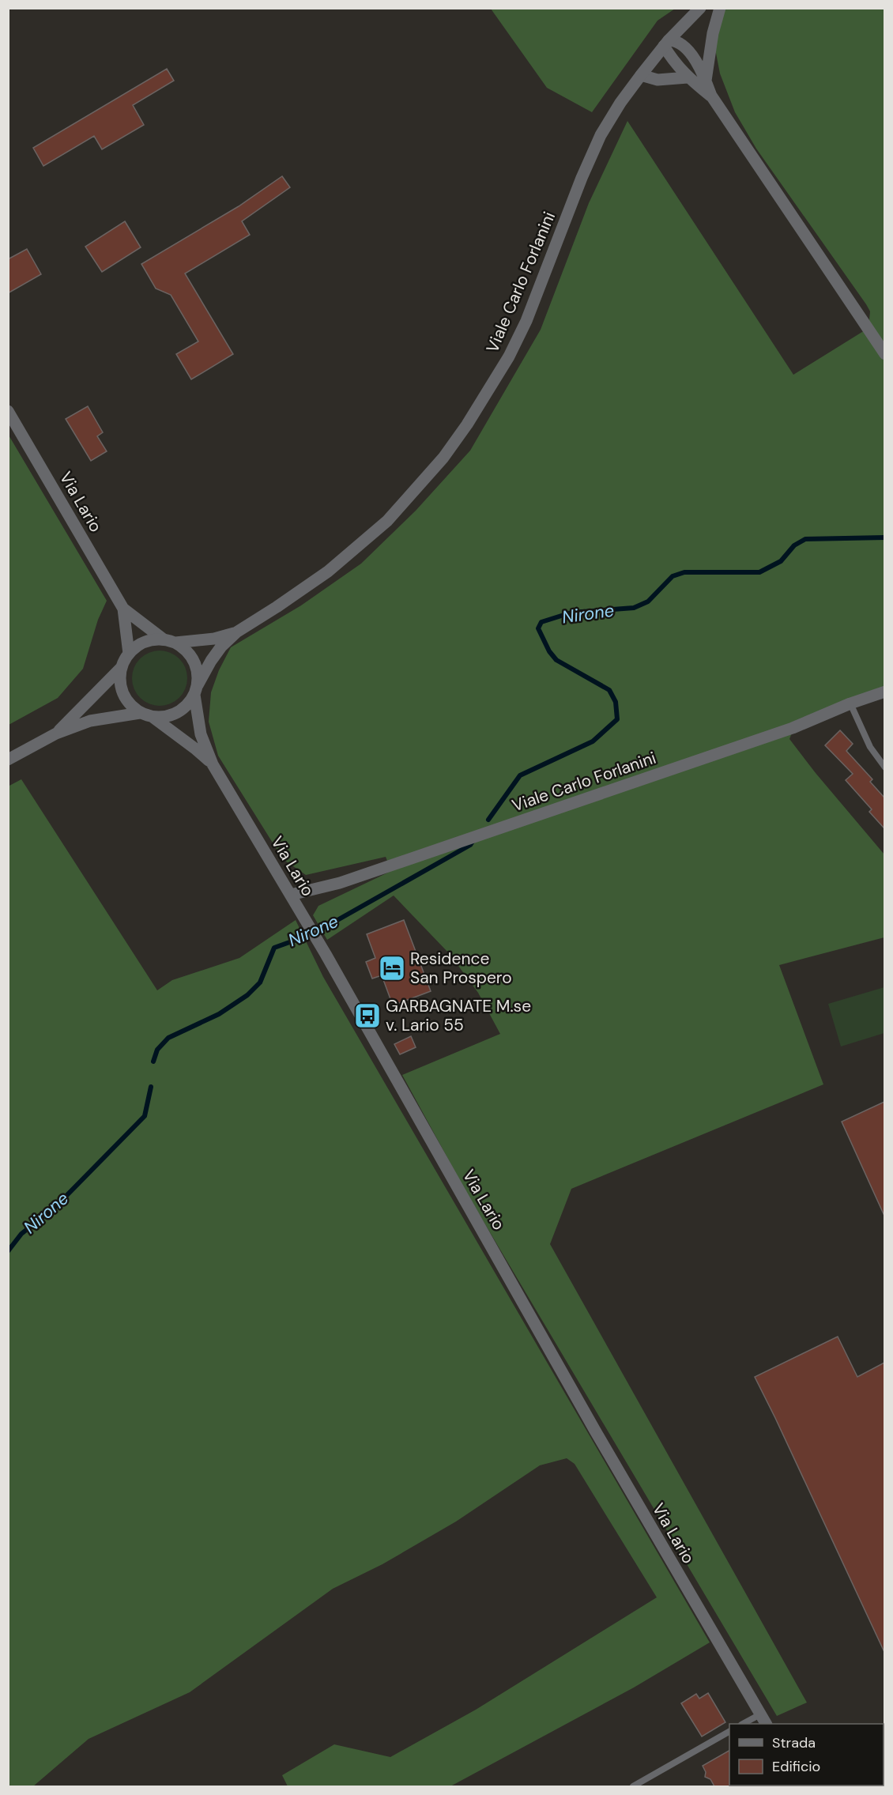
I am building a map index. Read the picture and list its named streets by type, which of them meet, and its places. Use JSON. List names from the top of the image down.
{
  "streets": {
    "street": ["Viale Carlo Forlanini", "Via Lario"]
  },
  "crossings": [
    ["Viale Carlo Forlanini", "Via Lario"]
  ],
  "water": ["Nirone"],
  "places": {
    "hotel": ["Residence San Prospero"],
    "bus stop": ["GARBAGNATE M.se v. Lario 55"]
  },
  "legend": ["Strada", "Edificio"]
}
